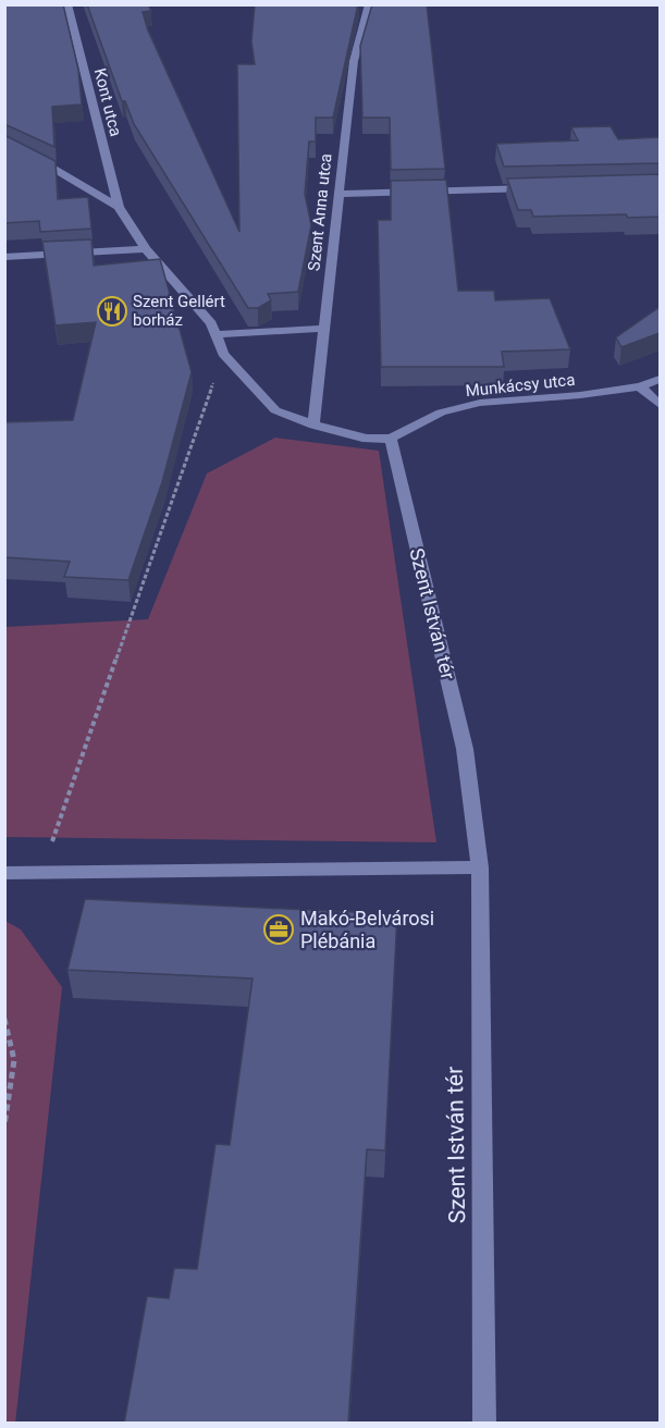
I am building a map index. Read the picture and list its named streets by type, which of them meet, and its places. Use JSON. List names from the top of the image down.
{
  "streets": {
    "street": [
      "Kont utca",
      "Szent Anna utca",
      "Munkácsy utca",
      "Szent István tér"
    ]
  },
  "crossings": [
    ["Munkácsy utca", "Szent István tér"]
  ],
  "places": {
    "restaurant": ["Szent Gellért borház"],
    "office": ["Makó-Belvárosi Plébánia"]
  }
}
